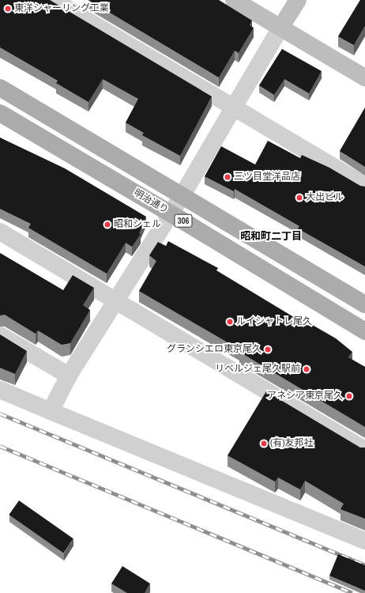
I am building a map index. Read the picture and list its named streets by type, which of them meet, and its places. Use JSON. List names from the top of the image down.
{
  "streets": {
    "main road": ["明治通り", "306"]
  },
  "districts": ["昭和町二丁目"],
  "places": [
    "東洋シャーリング工業",
    "三ツ目堂洋品店",
    "大出ビル",
    "昭和シェル",
    "ルイシャトレ尾久",
    "グランシエロ東京尾久",
    "リベルジェ尾久駅前",
    "アネシア東京尾久",
    "(有)友邦社"
  ]
}
